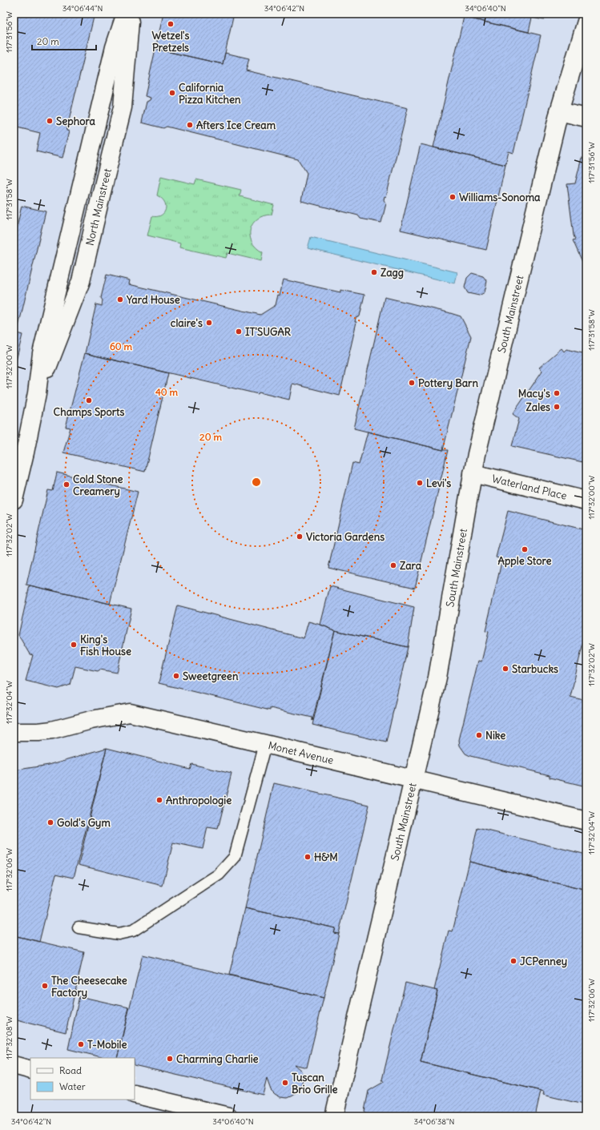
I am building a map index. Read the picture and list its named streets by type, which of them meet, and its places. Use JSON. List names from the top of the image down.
{
  "streets": {
    "street": [
      "North Mainstreet",
      "South Mainstreet",
      "Waterland Place",
      "Monet Avenue"
    ]
  },
  "crossings": [
    ["South Mainstreet", "Waterland Place"],
    ["South Mainstreet", "Monet Avenue"]
  ],
  "places": [
    "Wetzel's Pretzels",
    "California Pizza Kitchen",
    "Sephora",
    "Afters Ice Cream",
    "Williams-Sonoma",
    "Zagg",
    "Yard House",
    "claire's",
    "IT'SUGAR",
    "Pottery Barn",
    "Macy's",
    "Champs Sports",
    "Zales",
    "Levi's",
    "Cold Stone Creamery",
    "Victoria Gardens",
    "Apple Store",
    "Zara",
    "King's Fish House",
    "Starbucks",
    "Sweetgreen",
    "Nike",
    "Anthropologie",
    "Gold's Gym",
    "H&M",
    "JCPenney",
    "The Cheesecake Factory",
    "T-Mobile",
    "Charming Charlie",
    "Tuscan Brio Grille"
  ],
  "legend": ["Road", "Water"],
  "scale_bar": "20 m",
  "coordinates": [
    "34°06'44\"N",
    "34°06'42\"N",
    "34°06'40\"N",
    "117°31'56\"W",
    "117°31'58\"W",
    "117°32'00\"W",
    "117°32'02\"W",
    "117°32'04\"W",
    "117°32'06\"W",
    "117°32'08\"W",
    "34°06'38\"N"
  ],
  "rings": ["60 m", "40 m", "20 m"]
}
